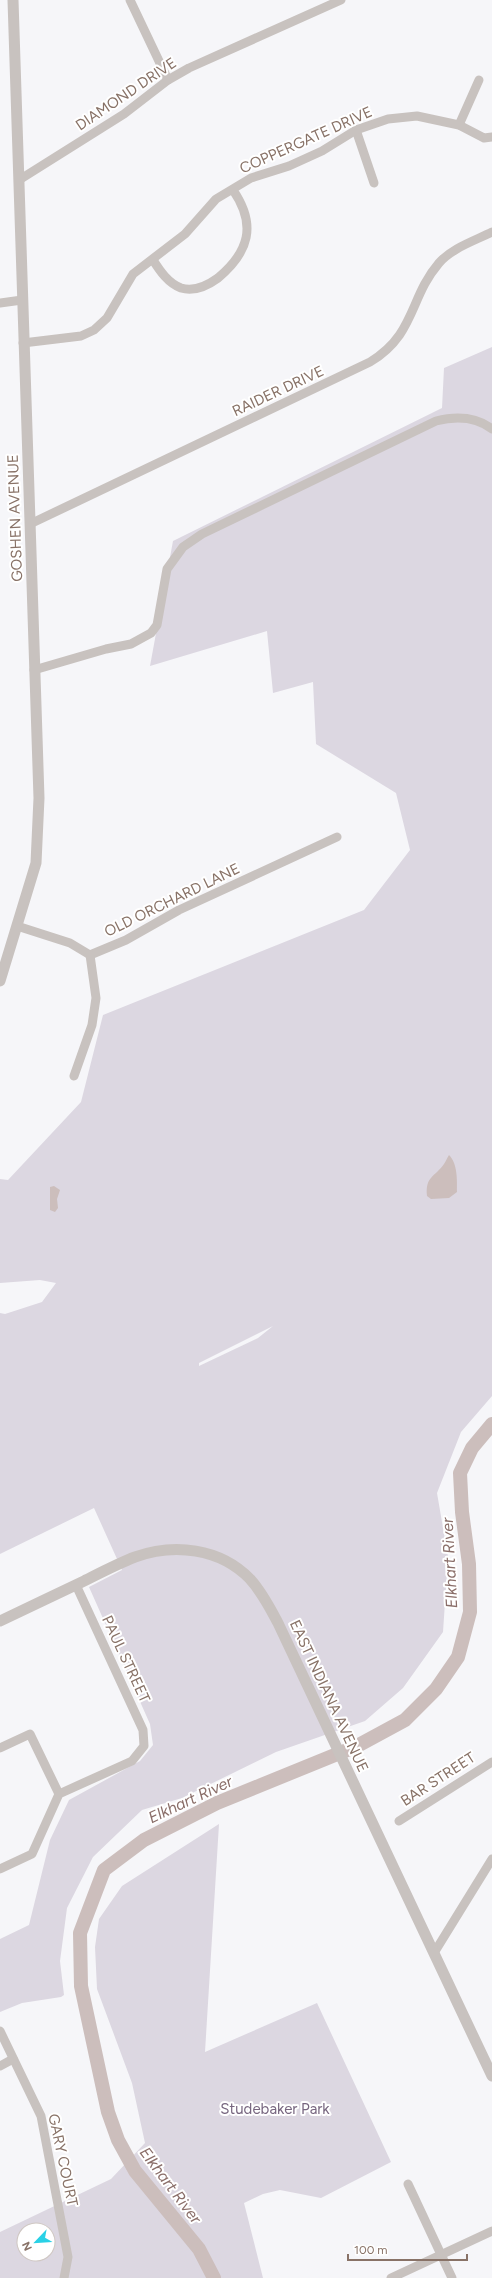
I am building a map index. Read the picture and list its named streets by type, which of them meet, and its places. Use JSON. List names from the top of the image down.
{
  "streets": {
    "street": [
      "DIAMOND DRIVE",
      "COPPERGATE DRIVE",
      "RAIDER DRIVE",
      "GOSHEN AVENUE",
      "OLD ORCHARD LANE",
      "PAUL STREET",
      "EAST INDIANA AVENUE",
      "BAR STREET",
      "GARY COURT"
    ]
  },
  "crossings": [
    ["DIAMOND DRIVE", "GOSHEN AVENUE"],
    ["COPPERGATE DRIVE", "GOSHEN AVENUE"],
    ["RAIDER DRIVE", "GOSHEN AVENUE"],
    ["PAUL STREET", "EAST INDIANA AVENUE"]
  ],
  "water": ["Elkhart River"],
  "parks": ["Studebaker Park"],
  "scale_bar": "100 m",
  "north": "bottom left"
}
